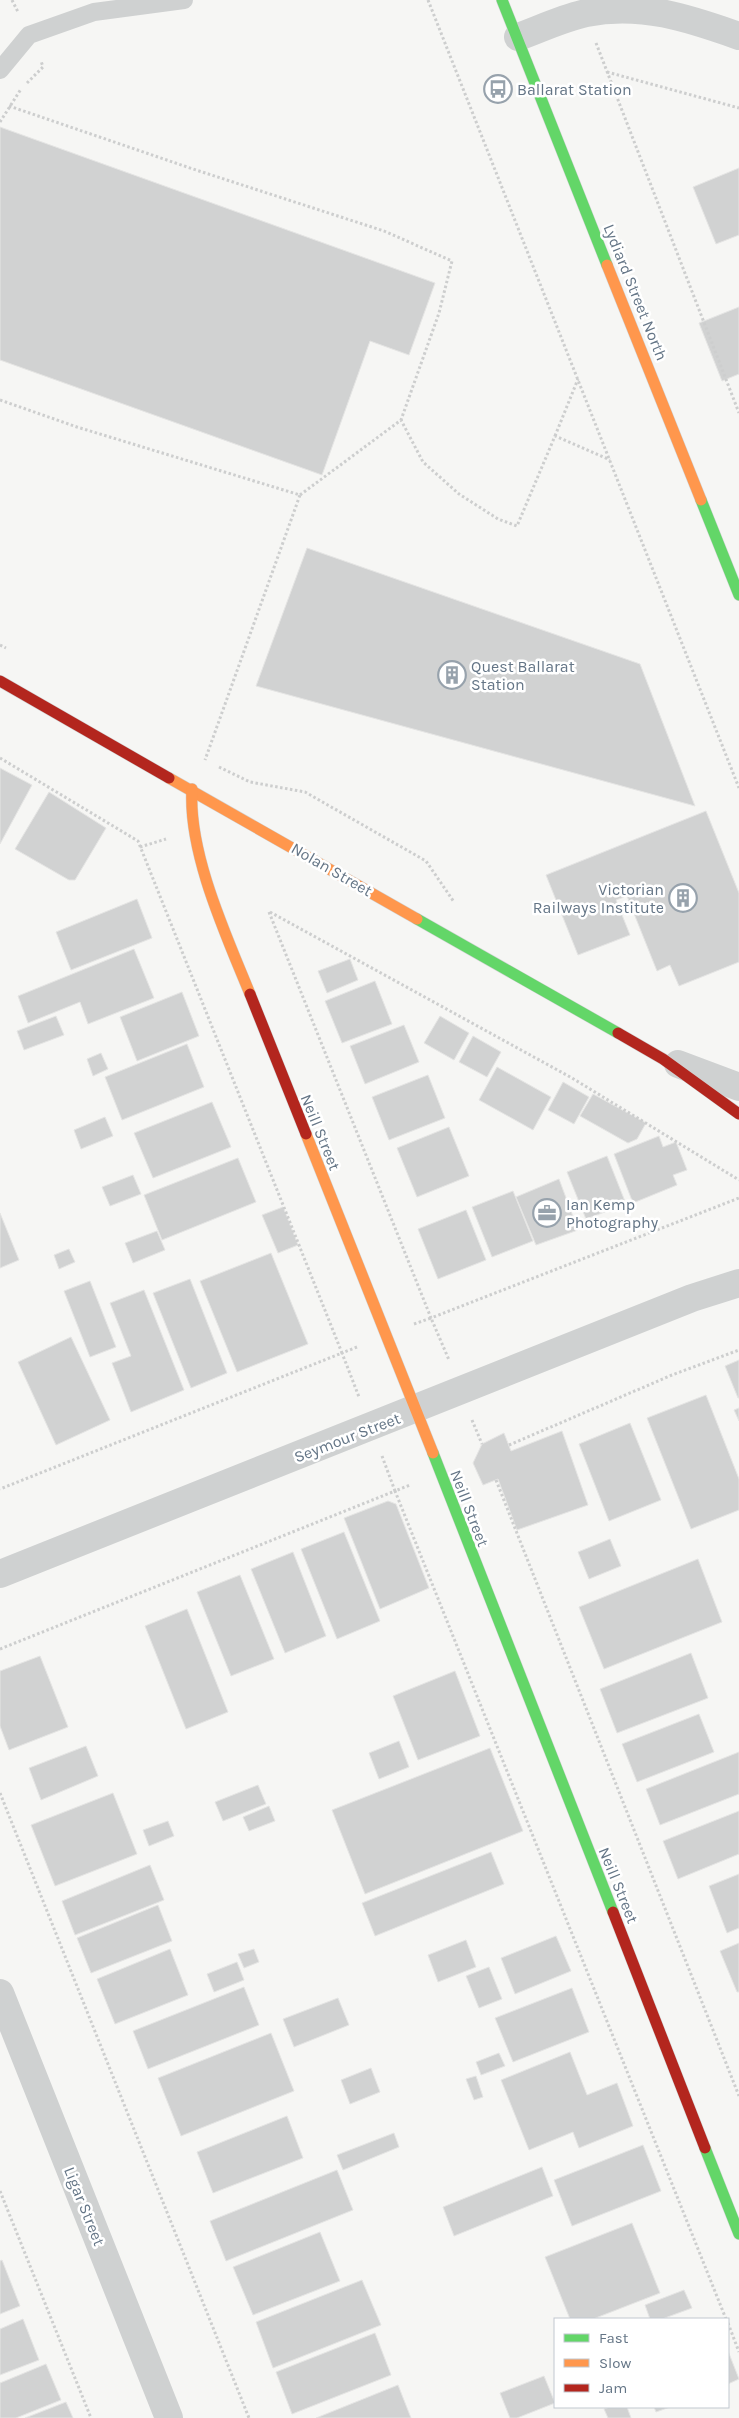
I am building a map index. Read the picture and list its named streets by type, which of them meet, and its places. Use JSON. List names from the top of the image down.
{
  "streets": {
    "street": [
      "Lydiard Street North",
      "Nolan Street",
      "Neill Street",
      "Seymour Street",
      "Ligar Street"
    ]
  },
  "crossings": [
    ["Nolan Street", "Neill Street"],
    ["Neill Street", "Seymour Street"]
  ],
  "places": {
    "bus stop": ["Ballarat Station"],
    "building": ["Quest Ballarat Station", "Victorian Railways Institute"],
    "office": ["Ian Kemp Photography"]
  },
  "legend": ["Fast", "Slow", "Jam"]
}
